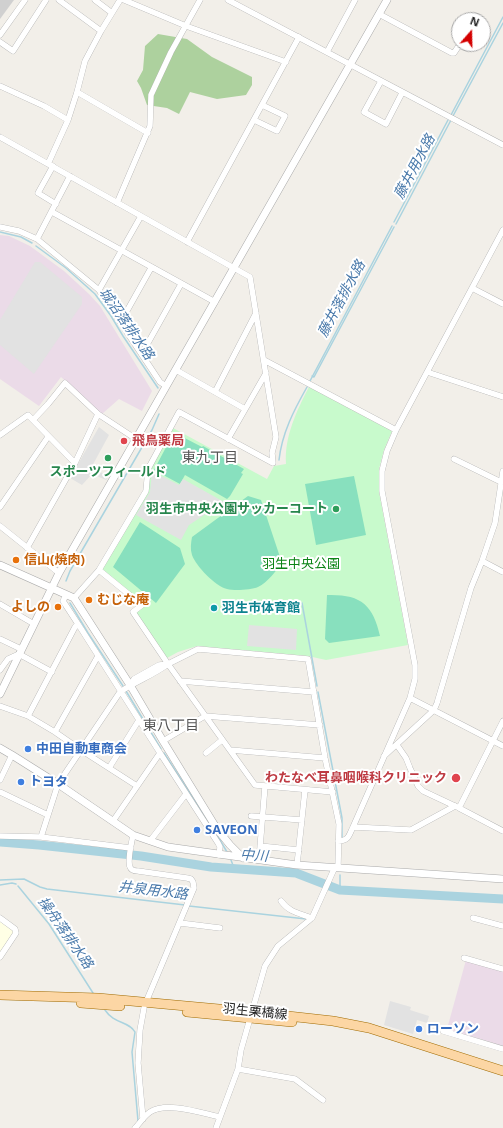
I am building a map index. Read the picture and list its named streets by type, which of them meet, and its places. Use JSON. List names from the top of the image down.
{
  "streets": {
    "main road": ["羽生栗橋線"]
  },
  "districts": ["東九丁目", "東八丁目"],
  "water": [
    "藤井用水路",
    "藤井落排水路",
    "城沼落排水路",
    "中川",
    "井泉用水路",
    "操舟落排水路"
  ],
  "parks": ["羽生中央公園"],
  "places": [
    "飛鳥薬局",
    "スポーツフィ一ルド",
    "羽生市中央公園サッカーコート",
    "信山(焼肉)",
    "むじな庵",
    "よしの",
    "羽生市体育館",
    "中田自動車商会",
    "わたなべ耳鼻咽喉科クリニック",
    "トヨタ",
    "SAVEON",
    "ローソン"
  ],
  "north": "top"
}
